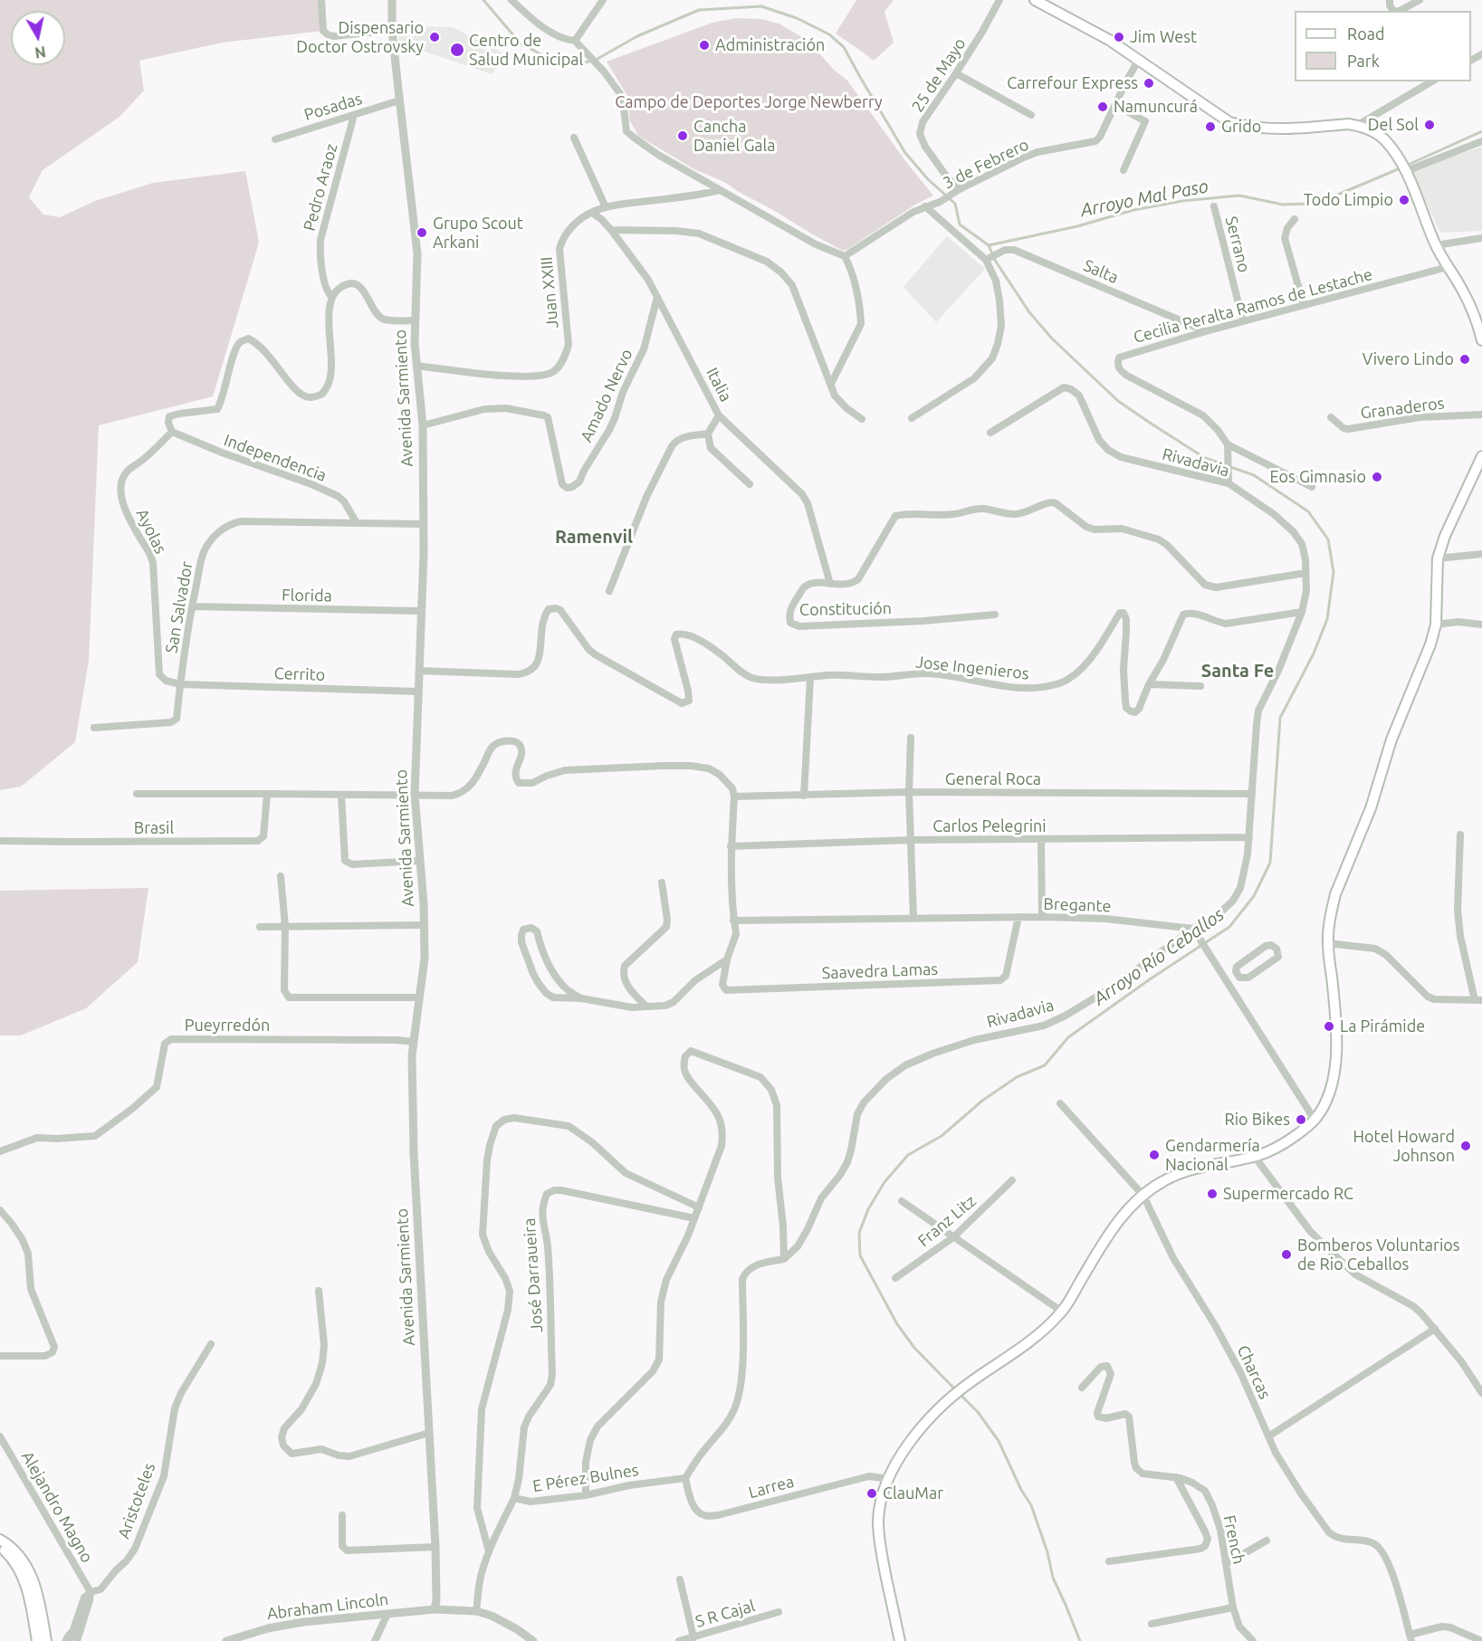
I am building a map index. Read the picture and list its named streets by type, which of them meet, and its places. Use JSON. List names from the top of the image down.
{
  "streets": {
    "street": [
      "25 de Mayo",
      "Posadas",
      "3 de Febrero",
      "Pedro Araoz",
      "Serrano",
      "Salta",
      "Juan XXIII",
      "Cecilia Peralta Ramos de Lestache",
      "Italia",
      "Amado Nervo",
      "Avenida Sarmiento",
      "Granaderos",
      "Independencia",
      "Rivadavia",
      "Ayolas",
      "Florida",
      "San Salvador",
      "Constitución",
      "Jose Ingenieros",
      "Cerrito",
      "General Roca",
      "Carlos Pelegrini",
      "Brasil",
      "Bregante",
      "Saavedra Lamas",
      "Pueyrredón",
      "Franz Litz",
      "José Darraueira",
      "Charcas",
      "E Pérez Bulnes",
      "Larrea",
      "Aristoteles",
      "Alejandro Magno",
      "French",
      "Abraham Lincoln",
      "S R Cajal"
    ]
  },
  "crossings": [
    ["25 de Mayo", "3 de Febrero"],
    ["Posadas", "Pedro Araoz"],
    ["Posadas", "Avenida Sarmiento"],
    ["Serrano", "Cecilia Peralta Ramos de Lestache"],
    ["Salta", "Cecilia Peralta Ramos de Lestache"],
    ["Juan XXIII", "Italia"],
    ["Juan XXIII", "Avenida Sarmiento"],
    ["Italia", "Amado Nervo"],
    ["Amado Nervo", "Avenida Sarmiento"],
    ["Avenida Sarmiento", "Florida"],
    ["Avenida Sarmiento", "San Salvador"],
    ["Avenida Sarmiento", "Jose Ingenieros"],
    ["Avenida Sarmiento", "Cerrito"],
    ["Avenida Sarmiento", "Brasil"],
    ["Avenida Sarmiento", "Pueyrredón"],
    ["Avenida Sarmiento", "Abraham Lincoln"],
    ["Independencia", "Ayolas"],
    ["Independencia", "San Salvador"],
    ["Rivadavia", "Constitución"],
    ["Rivadavia", "Jose Ingenieros"],
    ["Rivadavia", "General Roca"],
    ["Rivadavia", "Carlos Pelegrini"],
    ["Rivadavia", "Bregante"],
    ["Ayolas", "San Salvador"],
    ["Ayolas", "Cerrito"],
    ["Florida", "San Salvador"],
    ["San Salvador", "Cerrito"],
    ["General Roca", "Brasil"],
    ["Bregante", "Saavedra Lamas"],
    ["José Darraueira", "E Pérez Bulnes"],
    ["E Pérez Bulnes", "Larrea"],
    ["E Pérez Bulnes", "Abraham Lincoln"],
    ["Aristoteles", "Alejandro Magno"]
  ],
  "districts": ["Ramenvil", "Santa Fe"],
  "water": ["Arroyo Mal Paso", "Arroyo Río Ceballos"],
  "parks": ["Campo de Deportes Jorge Newberry"],
  "places": [
    "Dispensario Doctor Ostrovsky",
    "Jim West",
    "Administración",
    "Centro de Salud Municipal",
    "Carrefour Express",
    "Namuncurá",
    "Del Sol",
    "Grido",
    "Cancha Daniel Gala",
    "Todo Limpio",
    "Grupo Scout Arkani",
    "Vivero Lindo",
    "Eos Gimnasio",
    "La Pirámide",
    "Rio Bikes",
    "Hotel Howard Johnson",
    "Gendarmería Nacional",
    "Supermercado RC",
    "Bomberos Voluntarios de Rio Ceballos",
    "ClauMar"
  ],
  "legend": ["Road", "Park"],
  "north": "bottom"
}
